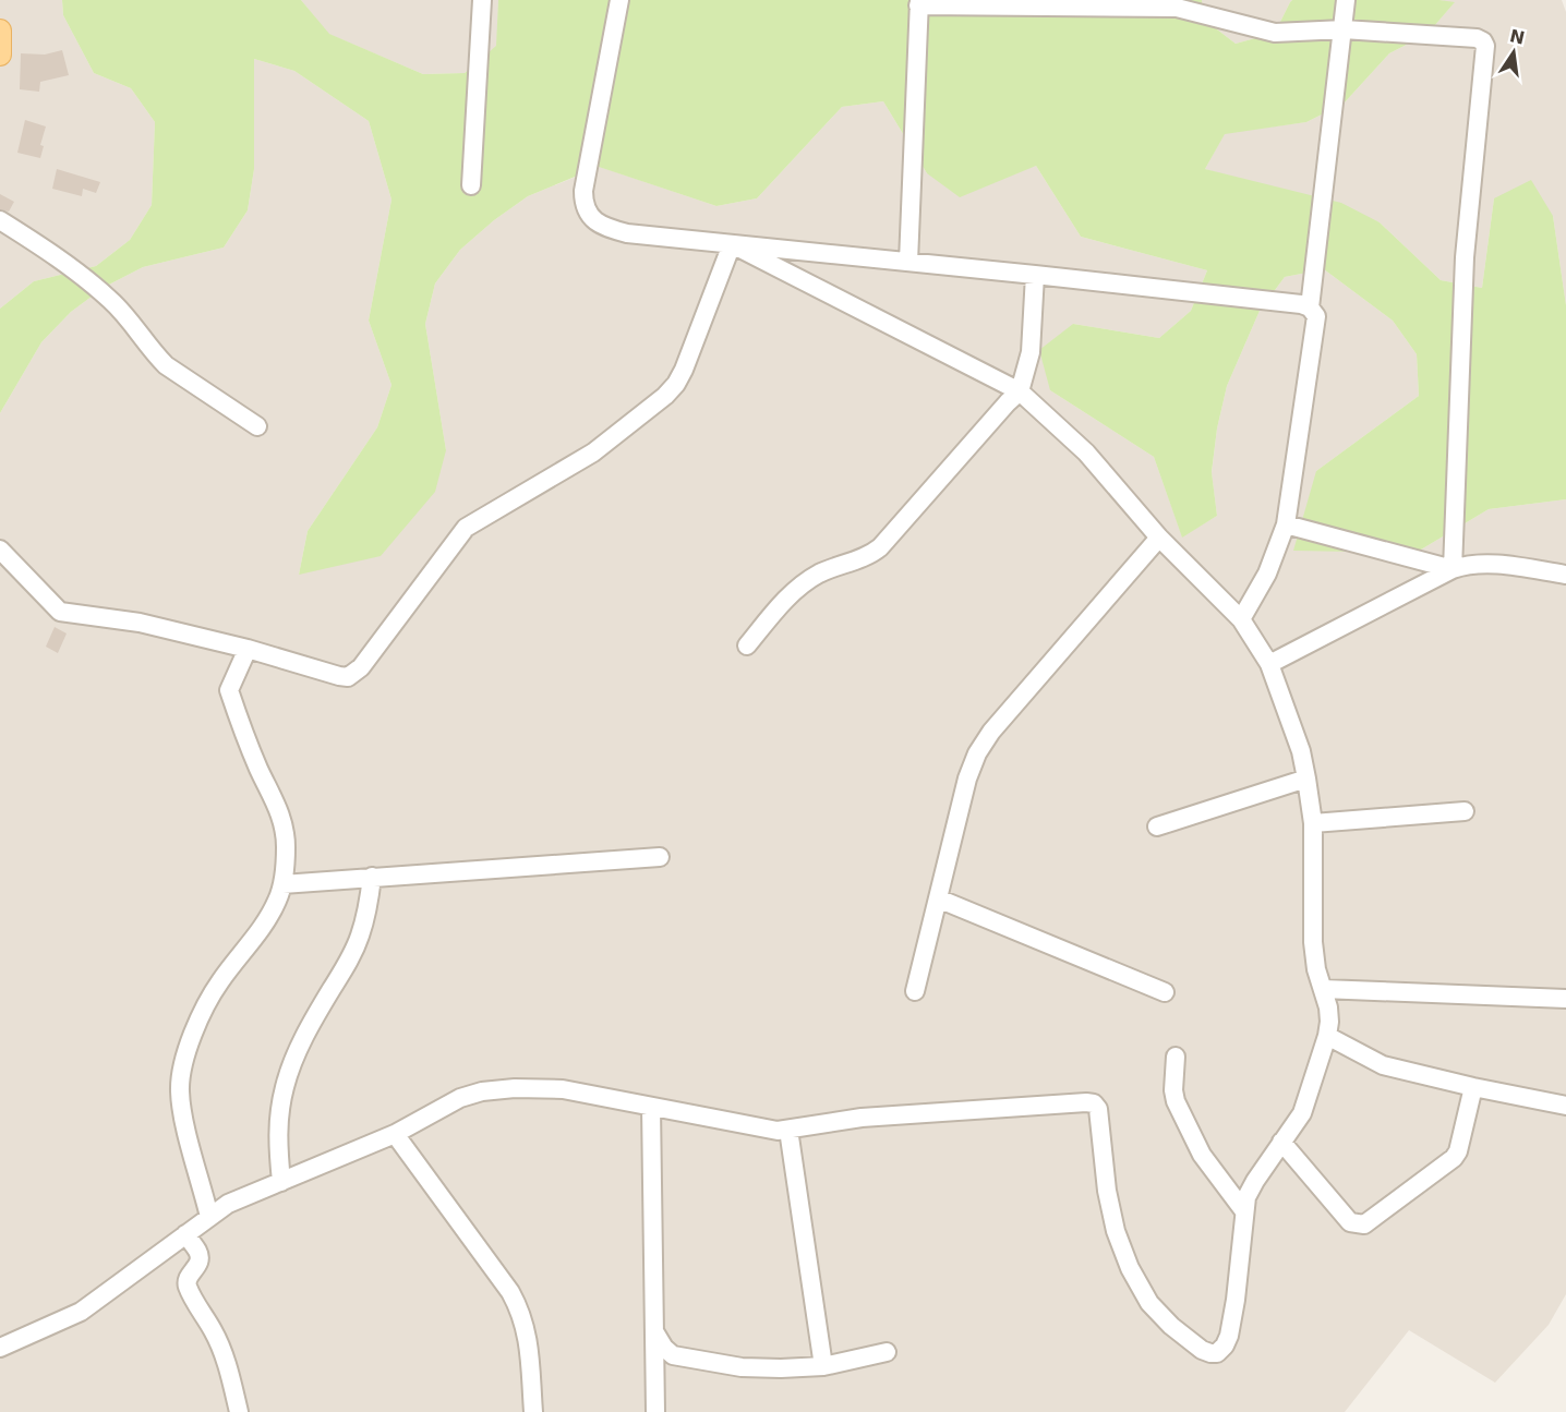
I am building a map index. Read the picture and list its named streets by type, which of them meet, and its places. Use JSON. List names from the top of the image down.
{
  "north": "top"
}
